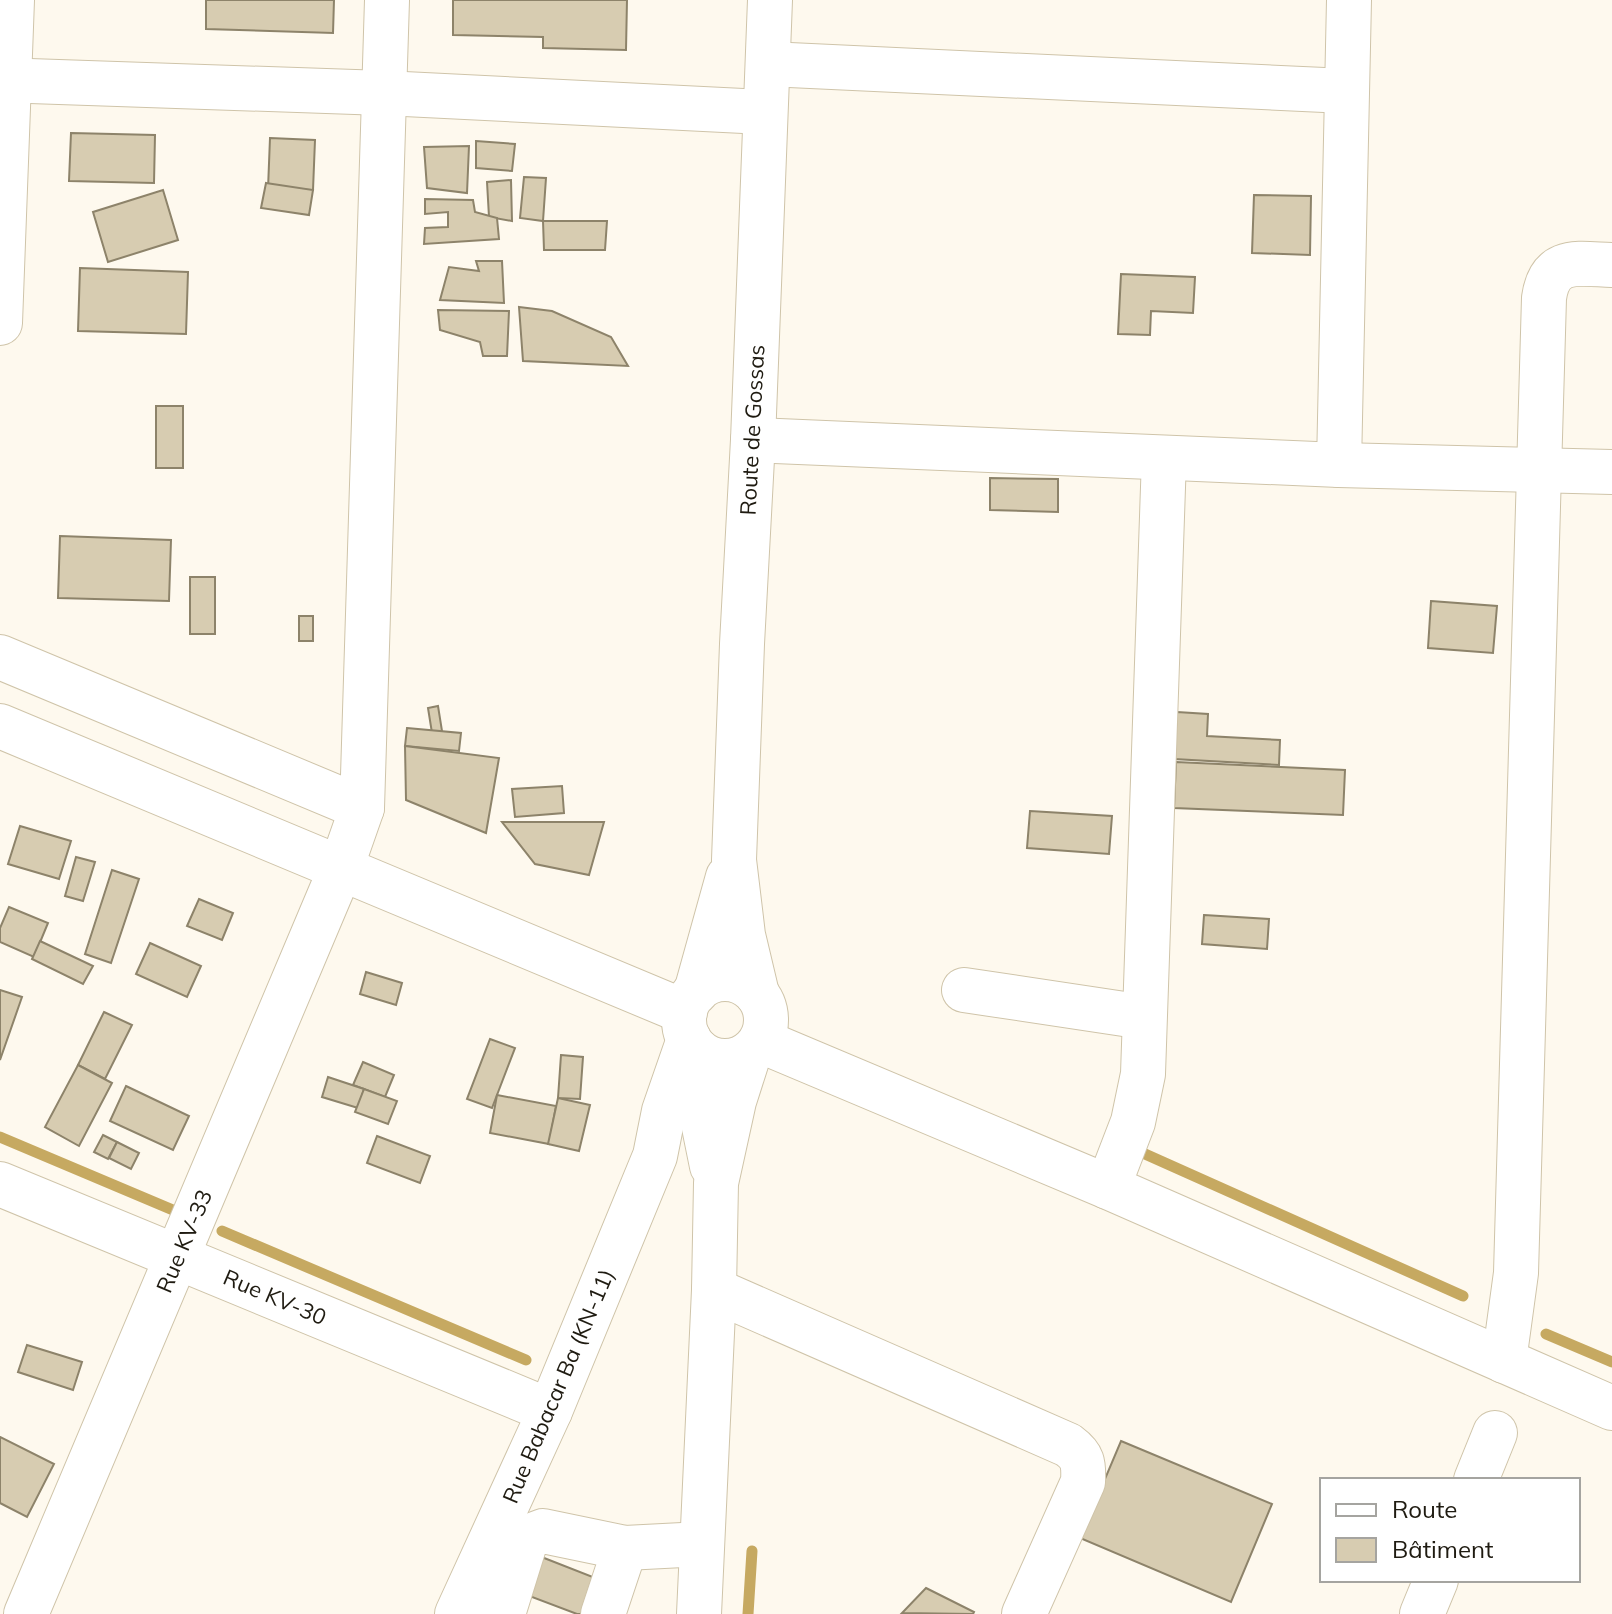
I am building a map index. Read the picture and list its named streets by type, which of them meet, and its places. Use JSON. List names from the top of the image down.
{
  "streets": {
    "street": [
      "Route de Gossas",
      "Rue KV-33",
      "Rue KV-30",
      "Rue Babacar Ba (KN-11)"
    ]
  },
  "crossings": [
    ["Rue KV-33", "Rue KV-30"],
    ["Rue KV-30", "Rue Babacar Ba (KN-11)"]
  ],
  "legend": ["Route", "Bâtiment"]
}
